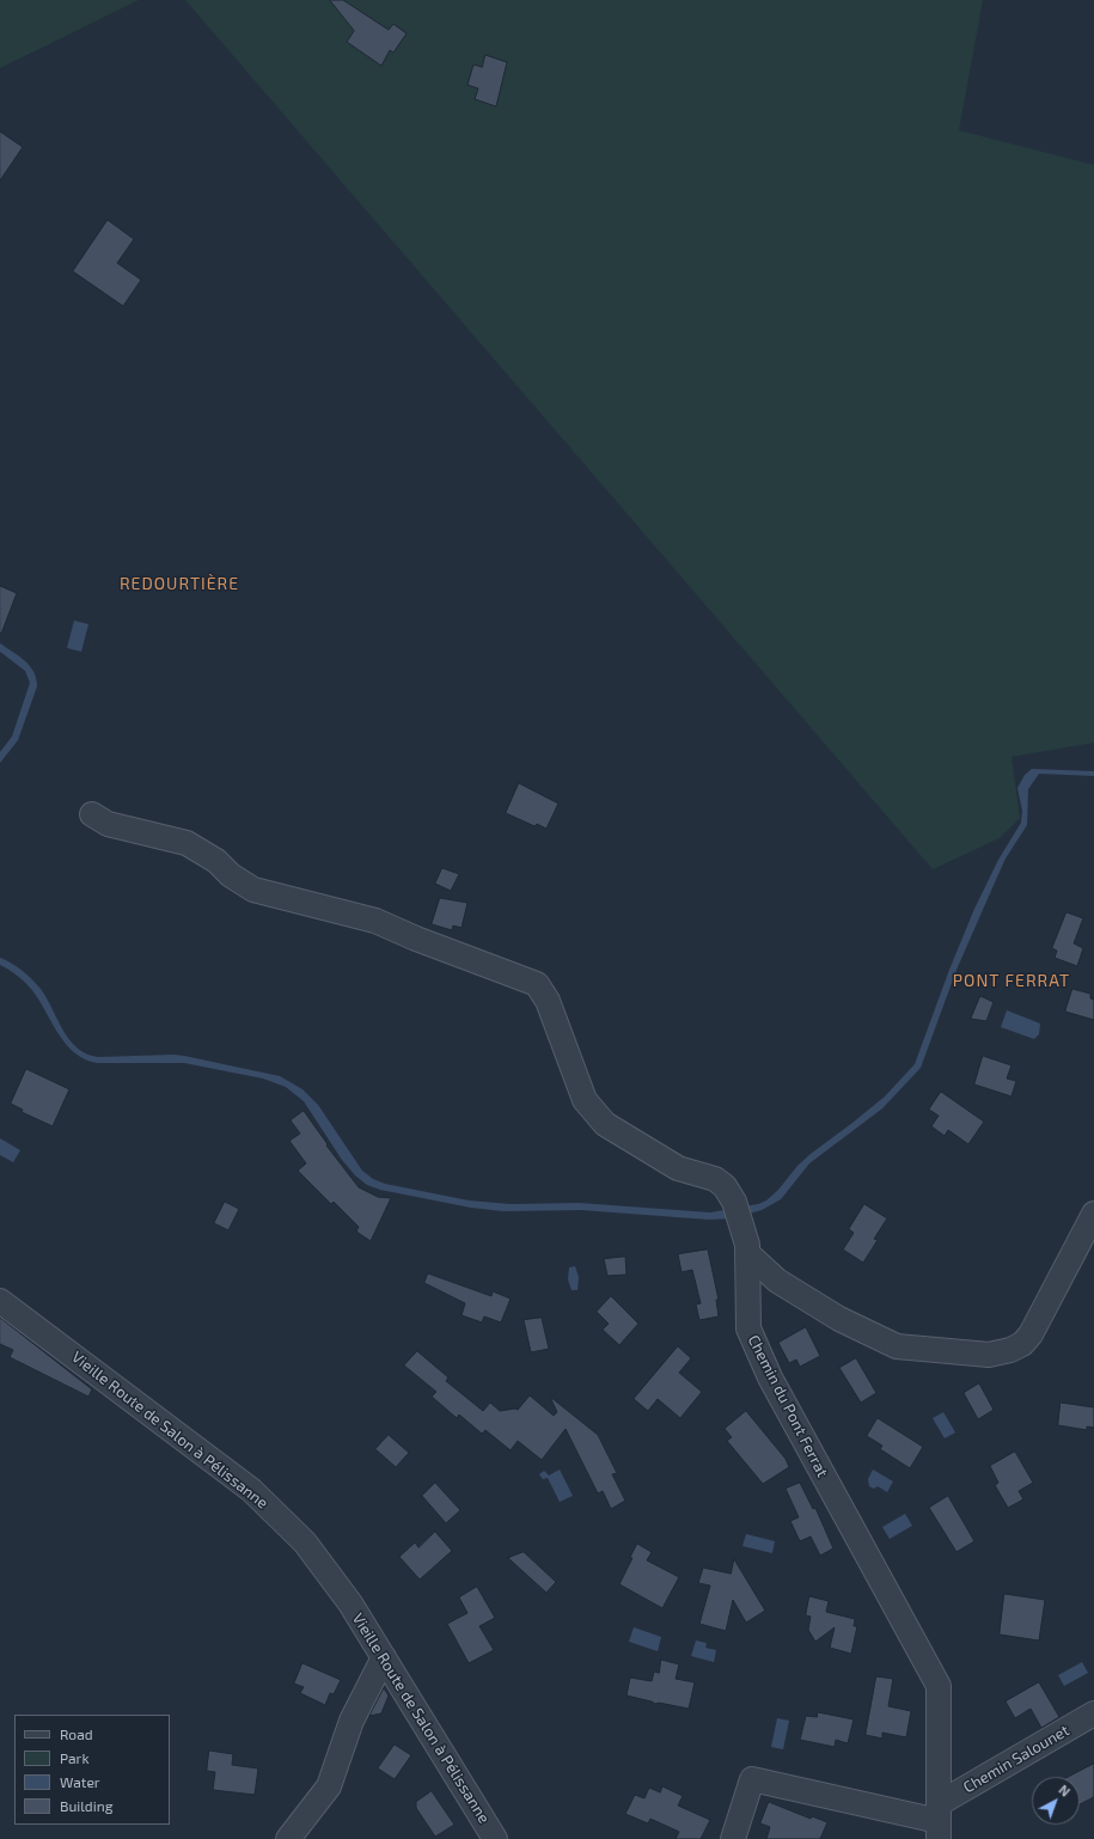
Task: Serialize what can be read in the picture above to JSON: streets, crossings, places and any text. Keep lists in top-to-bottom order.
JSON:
{
  "streets": {
    "street": ["Chemin du Pont Ferrat", "Vieille Route de Salon à Pélissanne", "Chemin Salounet"]
  },
  "crossings": [
    ["Chemin du Pont Ferrat", "Chemin Salounet"]
  ],
  "districts": ["REDOURTIÈRE", "PONT FERRAT"],
  "legend": [
    "Road",
    "Park",
    "Water",
    "Building"
  ],
  "north": "top right"
}
